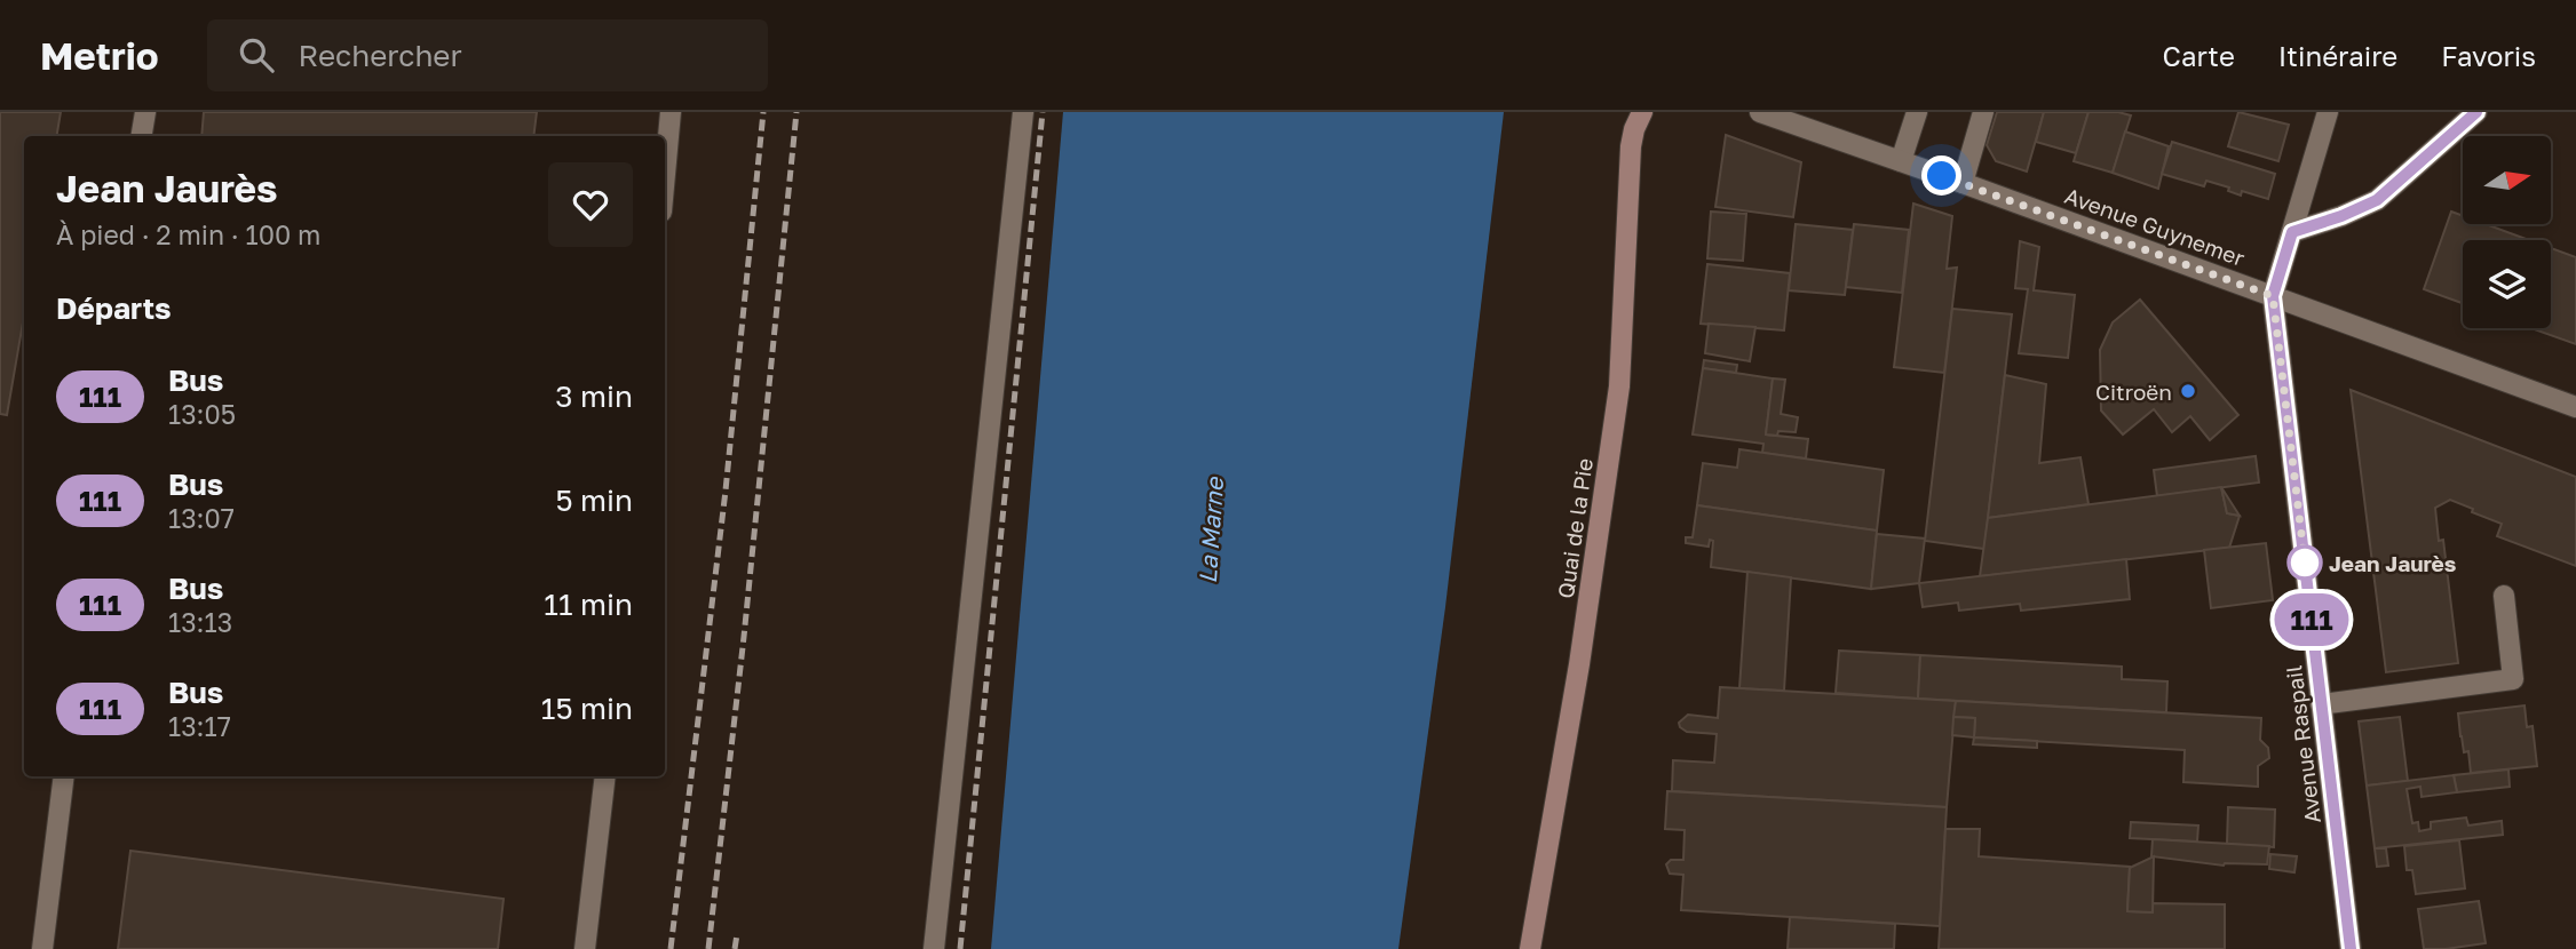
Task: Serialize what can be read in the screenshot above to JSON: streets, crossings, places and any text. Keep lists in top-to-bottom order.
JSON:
{
  "streets": {
    "street": ["Avenue Guynemer", "Quai de la Pie", "Avenue Raspail"]
  },
  "crossings": [
    ["Avenue Guynemer", "Avenue Raspail"]
  ],
  "water": ["La Marne"],
  "places": ["Citroën", "Jean Jaurès"],
  "lines": ["bus line 111"],
  "north": "right",
  "page": {
    "header": "Metrio",
    "search": "Rechercher",
    "nav": ["Carte", "Itinéraire", "Favoris"],
    "on_map": "111",
    "heading": [
      ["Jean Jaurès", "À pied · 2 min · 100 m"],
      "Départs"
    ],
    "list": [
      {
        "mark": "111",
        "name": "Bus",
        "note": "13:05",
        "value": "3 min"
      },
      {
        "mark": "111",
        "name": "Bus",
        "note": "13:07",
        "value": "5 min"
      },
      {
        "mark": "111",
        "name": "Bus",
        "note": "13:13",
        "value": "11 min"
      },
      {
        "mark": "111",
        "name": "Bus",
        "note": "13:17",
        "value": "15 min"
      }
    ]
  }
}
